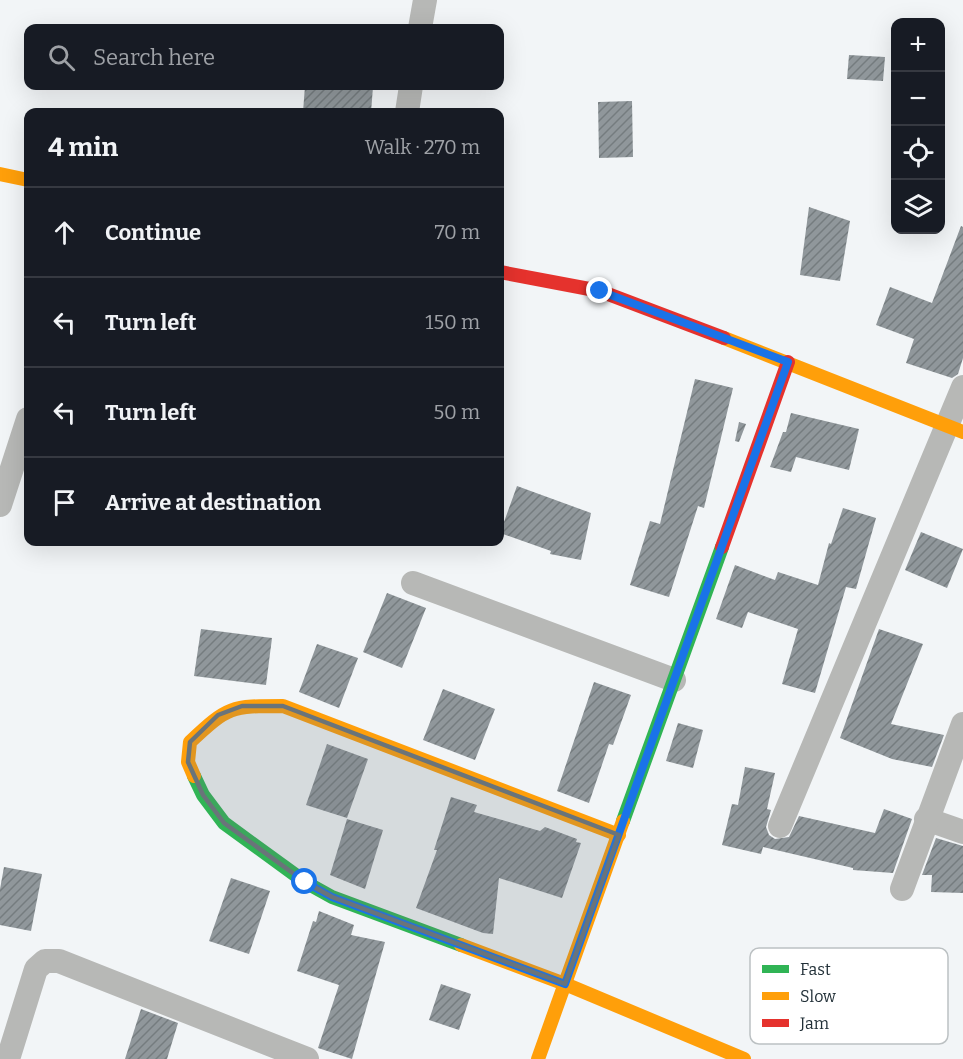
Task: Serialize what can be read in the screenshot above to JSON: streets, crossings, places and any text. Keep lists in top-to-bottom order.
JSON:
{
  "legend": ["Fast", "Slow", "Jam"],
  "page": {
    "map_buttons": ["+", "−"],
    "search": "Search here",
    "heading": ["4 min", "Walk · 270 m"],
    "list": [
      ["Continue", "70 m"],
      ["Turn left", "150 m"],
      ["Turn left", "50 m"],
      "Arrive at destination"
    ]
  }
}
